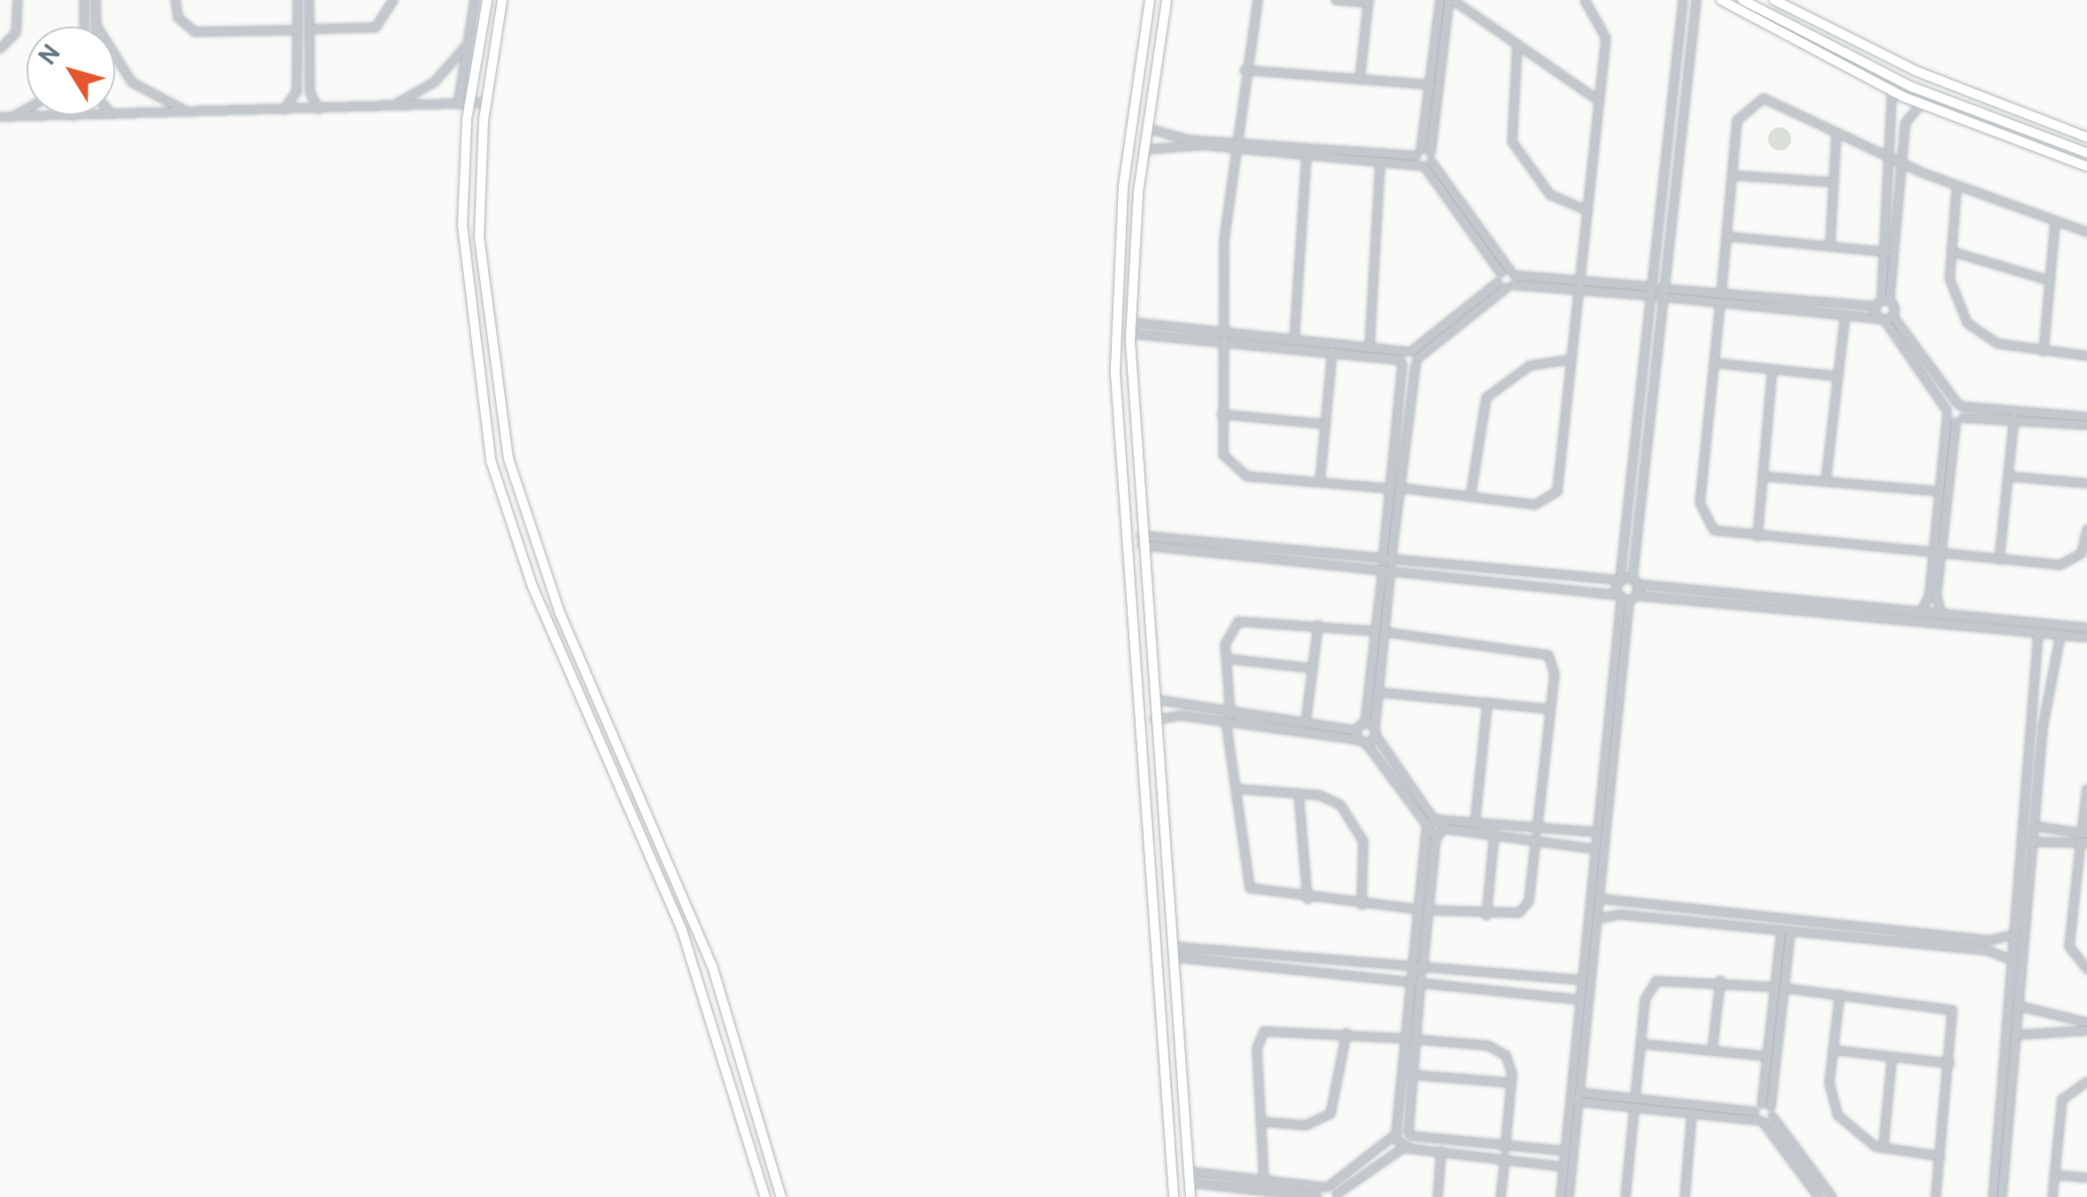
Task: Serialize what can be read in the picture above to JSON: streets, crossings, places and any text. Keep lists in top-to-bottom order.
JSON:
{
  "north": "top left"
}
